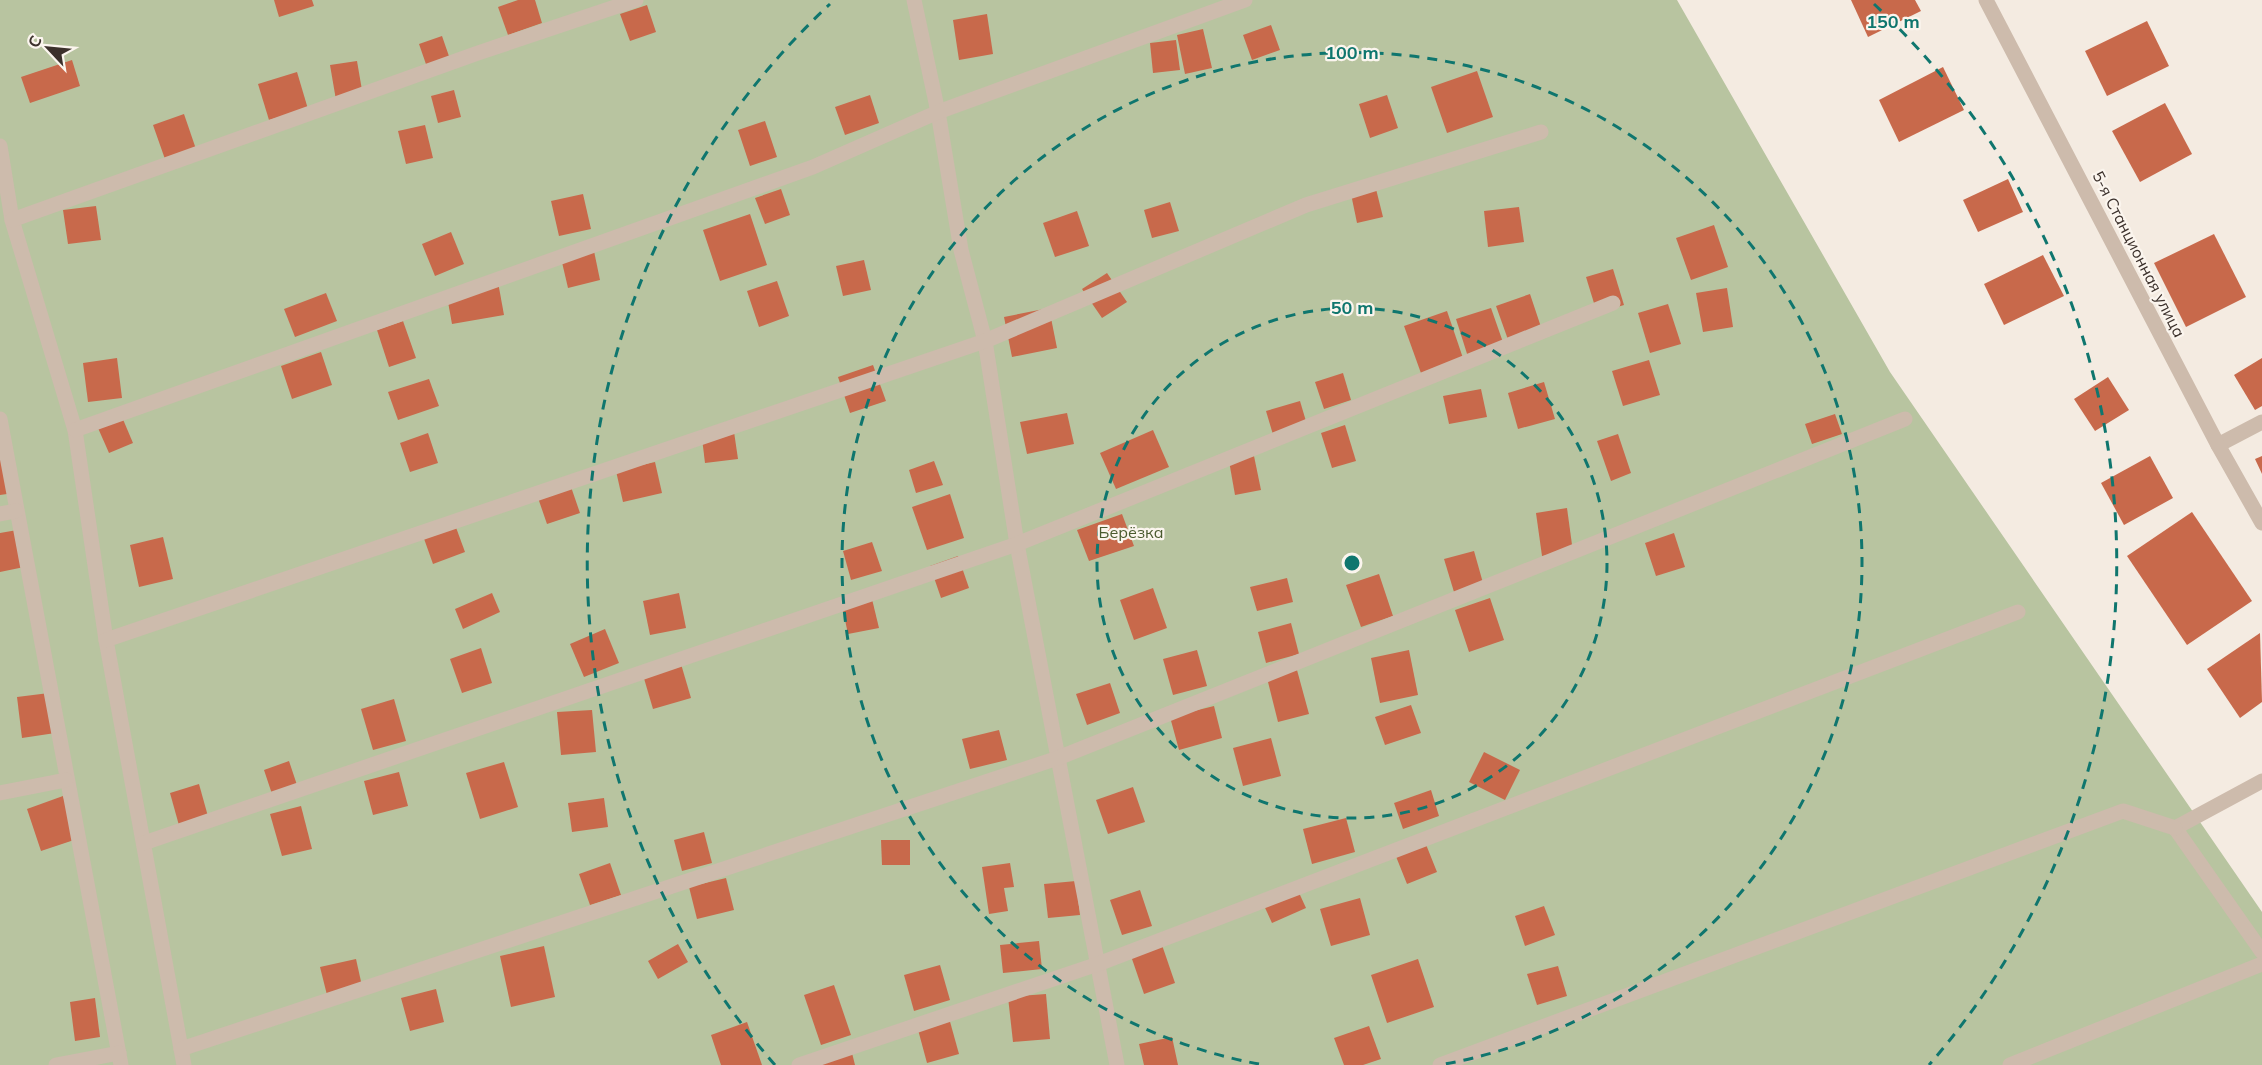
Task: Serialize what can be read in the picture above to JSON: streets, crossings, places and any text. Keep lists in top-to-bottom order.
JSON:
{
  "streets": {
    "street": ["5-я Станционная улица"]
  },
  "parks": ["Берёзка"],
  "north": "top left",
  "rings": ["150 m", "100 m", "50 m"]
}
